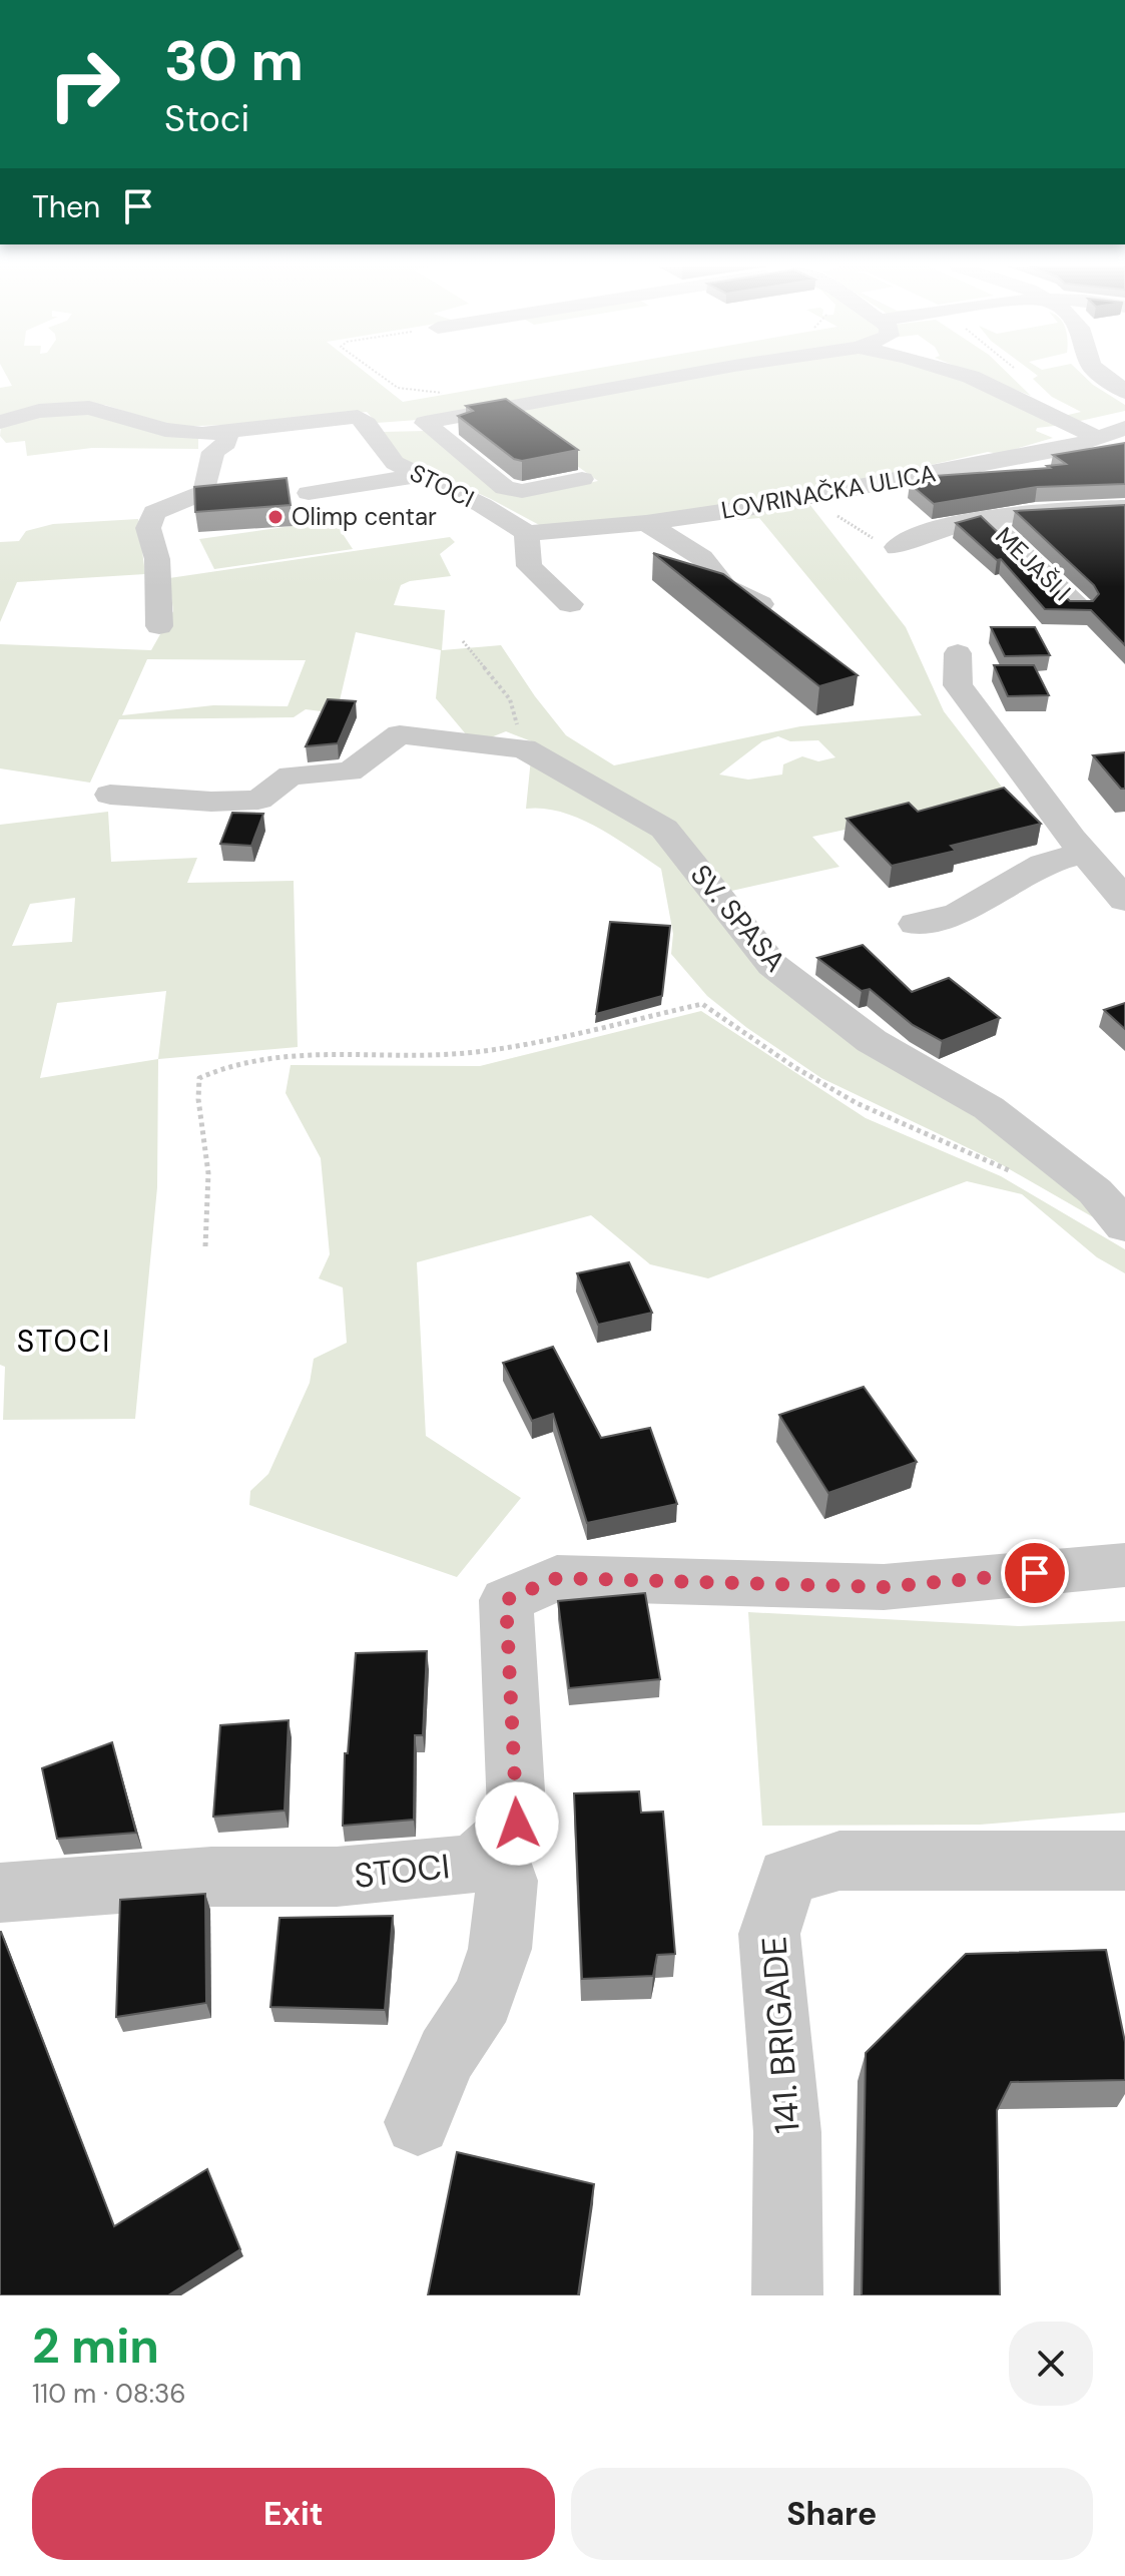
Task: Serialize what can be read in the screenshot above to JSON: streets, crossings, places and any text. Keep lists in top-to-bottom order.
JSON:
{
  "streets": {
    "street": [
      "STOCI",
      "LOVRINAČKA ULICA",
      "MEJAŠI I",
      "SV. SPASA",
      "141. BRIGADE"
    ]
  },
  "crossings": [
    ["STOCI", "LOVRINAČKA ULICA"]
  ],
  "districts": ["STOCI"],
  "places": ["Olimp centar"],
  "page": {
    "turn": ["30 m", "Stoci"],
    "then": "Then",
    "heading": ["2 min", "110 m · 08:36"],
    "buttons": ["Exit", "Share"]
  }
}
